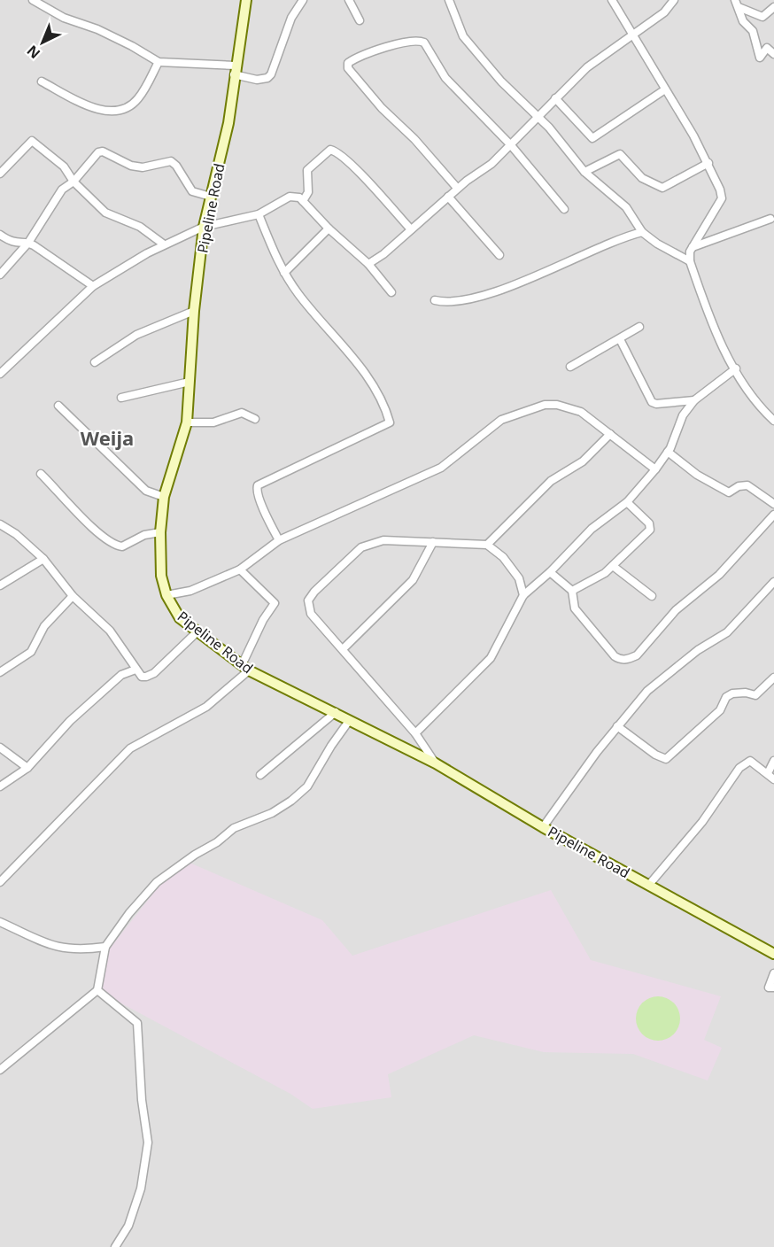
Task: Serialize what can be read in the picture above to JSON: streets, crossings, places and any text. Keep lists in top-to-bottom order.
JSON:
{
  "streets": {
    "street": ["Pipeline Road"]
  },
  "districts": ["Weija"],
  "north": "bottom left"
}
